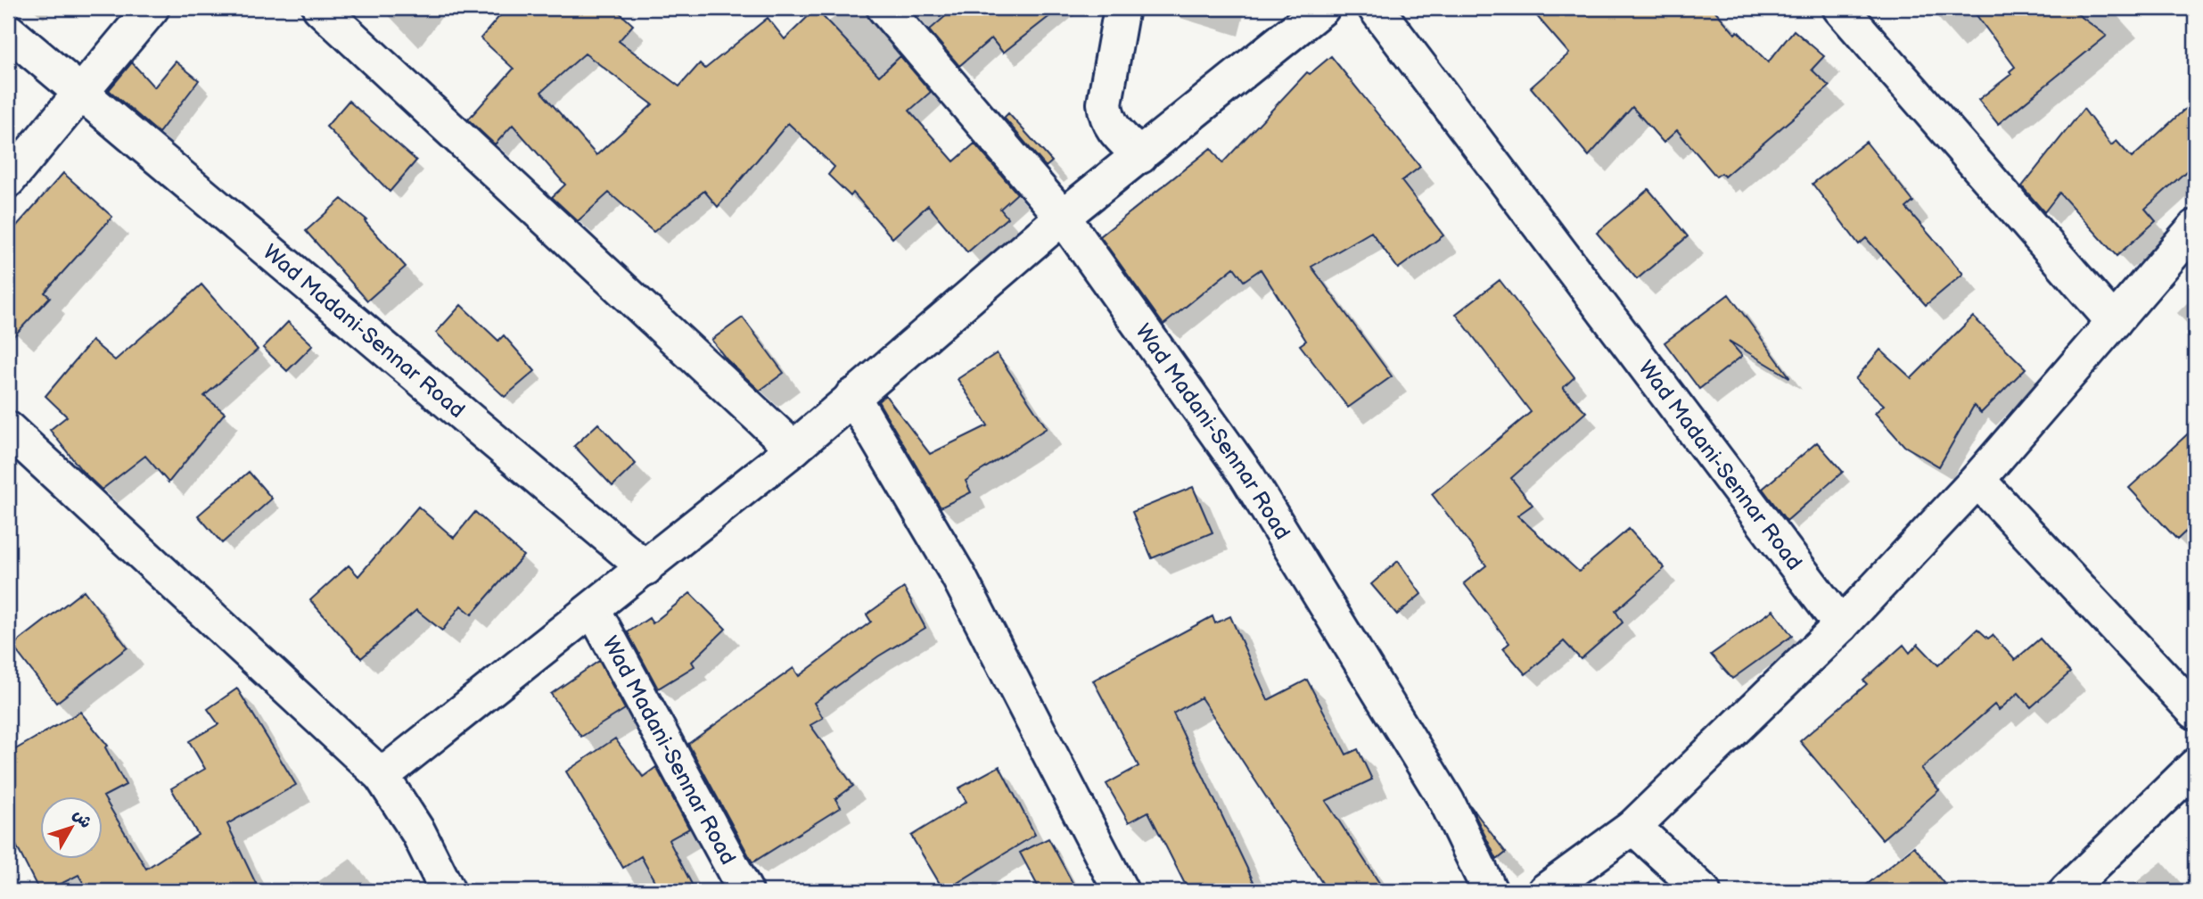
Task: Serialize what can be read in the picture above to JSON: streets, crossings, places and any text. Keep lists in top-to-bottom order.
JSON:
{
  "streets": {
    "street": ["Wad Madani-Sennar Road"]
  },
  "north": "top right"
}
